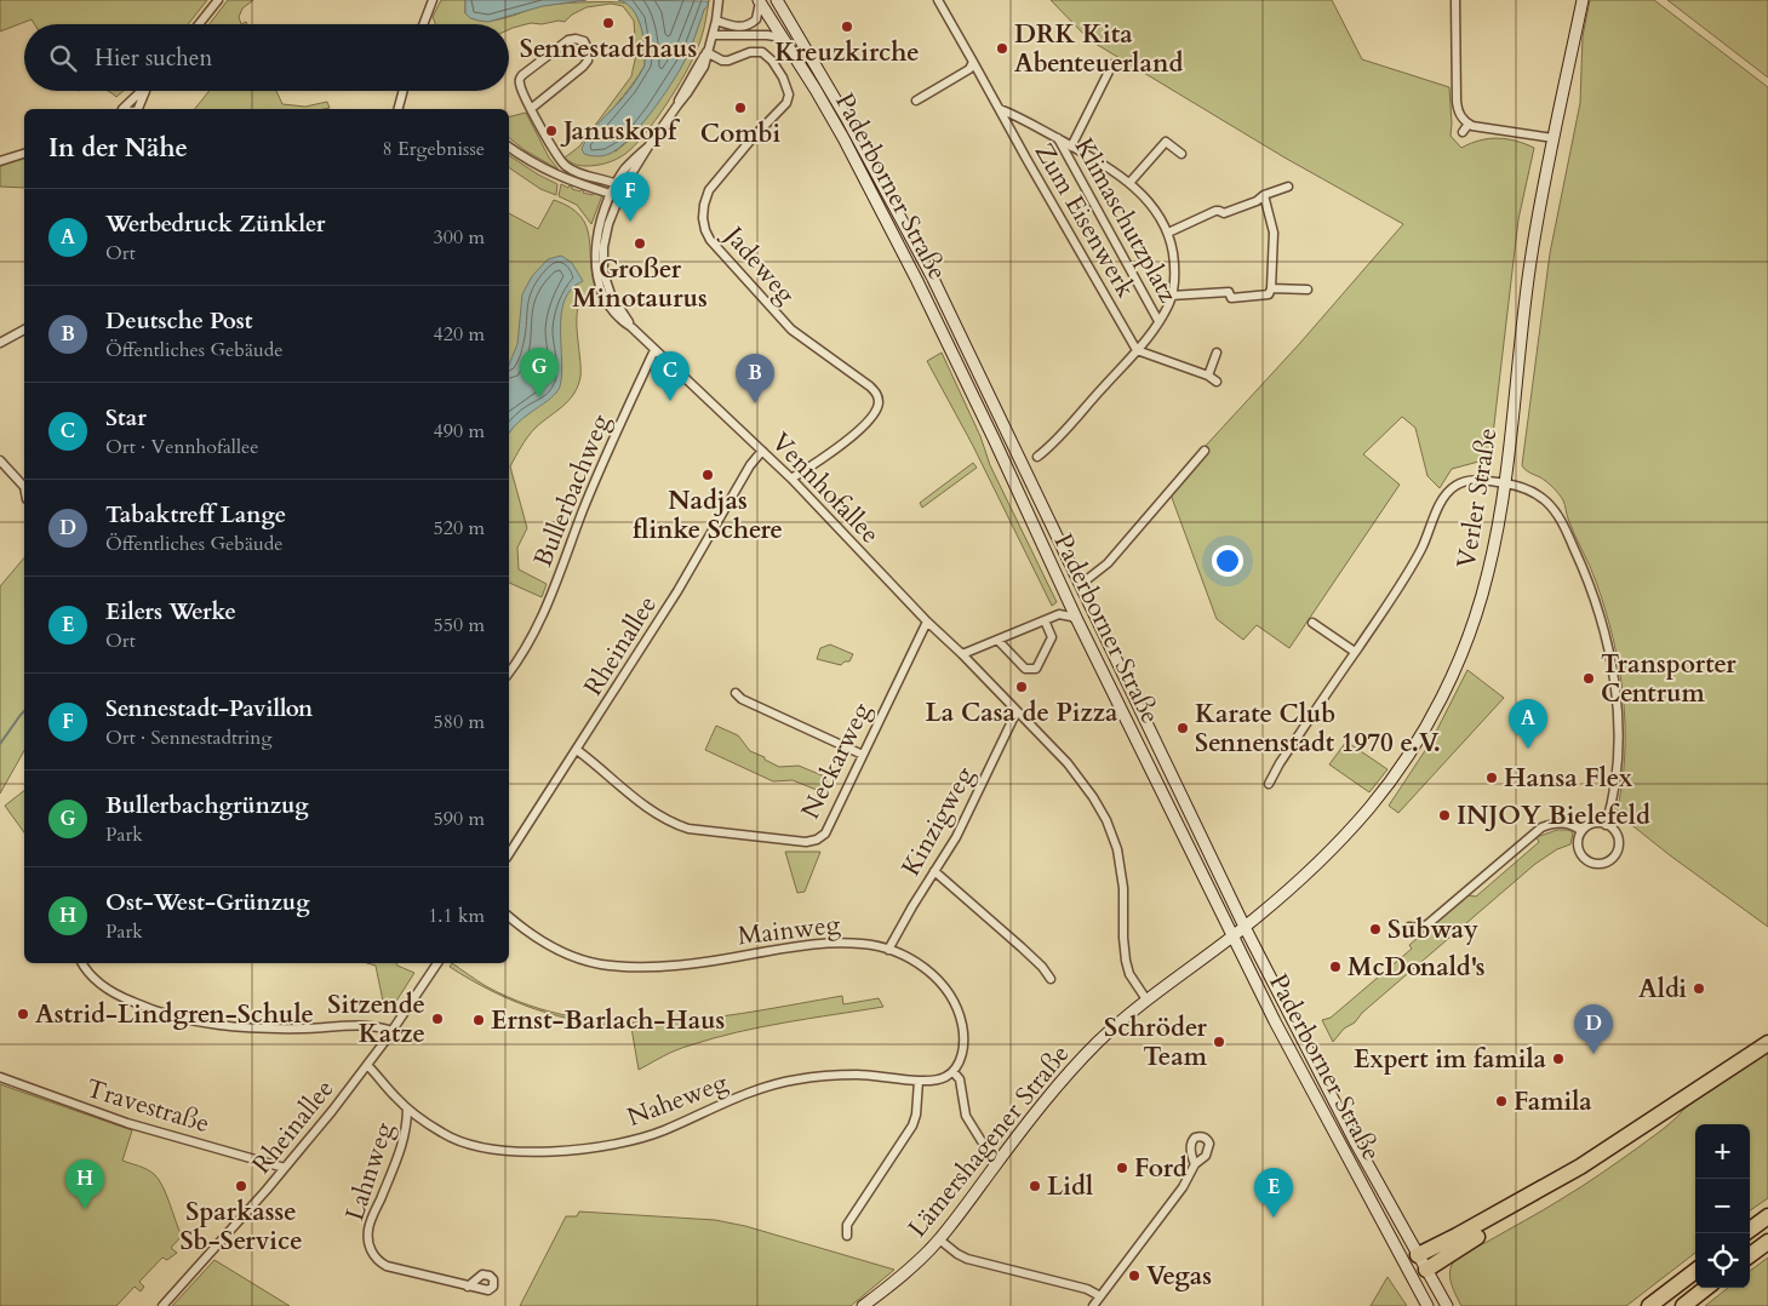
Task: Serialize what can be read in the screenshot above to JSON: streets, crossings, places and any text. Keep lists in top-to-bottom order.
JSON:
{
  "streets": {
    "main road": ["Paderborner Straße", "Verler Straße", "Lämershagener Straße"],
    "street": [
      "Zum Eisenwerk",
      "Klimaschutzplatz",
      "Jadeweg",
      "Vennhofallee",
      "Bullerbachweg",
      "Rheinallee",
      "Neckarweg",
      "Kinzigweg",
      "Mainweg",
      "Naheweg",
      "Travestraße",
      "Lahnweg"
    ]
  },
  "crossings": [
    ["Paderborner Straße", "Verler Straße"],
    ["Paderborner Straße", "Lämershagener Straße"],
    ["Jadeweg", "Vennhofallee"],
    ["Vennhofallee", "Bullerbachweg"],
    ["Vennhofallee", "Rheinallee"],
    ["Vennhofallee", "Neckarweg"],
    ["Vennhofallee", "Kinzigweg"],
    ["Vennhofallee", "Lämershagener Straße"],
    ["Verler Straße", "Lämershagener Straße"],
    ["Rheinallee", "Neckarweg"],
    ["Rheinallee", "Naheweg"],
    ["Rheinallee", "Travestraße"],
    ["Kinzigweg", "Mainweg"],
    ["Mainweg", "Naheweg"],
    ["Naheweg", "Lahnweg"]
  ],
  "places": [
    "Sennestadthaus",
    "Kreuzkirche",
    "DRK Kita Abenteuerland",
    "Combi",
    "Januskopf",
    "Großer Minotaurus",
    "Nadjas flinke Schere",
    "Transporter Centrum",
    "La Casa de Pizza",
    "Karate Club Sennenstadt 1970 e.V.",
    "Hansa Flex",
    "INJOY Bielefeld",
    "Subway",
    "McDonald's",
    "Aldi",
    "Astrid-Lindgren-Schule",
    "Sitzende Katze",
    "Ernst-Barlach-Haus",
    "Schröder Team",
    "Expert im famila",
    "Famila",
    "Ford",
    "Sparkasse Sb-Service",
    "Lidl",
    "Vegas"
  ],
  "page": {
    "search": "Hier suchen",
    "heading": ["In der Nähe", "8 Ergebnisse"],
    "pins": [
      "F",
      "G",
      "C",
      "B",
      "A",
      "D",
      "H",
      "E"
    ],
    "list": [
      {
        "mark": "A",
        "name": "Werbedruck Zünkler",
        "note": "Ort",
        "value": "300 m"
      },
      {
        "mark": "B",
        "name": "Deutsche Post",
        "note": "Öffentliches Gebäude",
        "value": "420 m"
      },
      {
        "mark": "C",
        "name": "Star",
        "note": "Ort · Vennhofallee",
        "value": "490 m"
      },
      {
        "mark": "D",
        "name": "Tabaktreff Lange",
        "note": "Öffentliches Gebäude",
        "value": "520 m"
      },
      {
        "mark": "E",
        "name": "Eilers Werke",
        "note": "Ort",
        "value": "550 m"
      },
      {
        "mark": "F",
        "name": "Sennestadt-Pavillon",
        "note": "Ort · Sennestadtring",
        "value": "580 m"
      },
      {
        "mark": "G",
        "name": "Bullerbachgrünzug",
        "note": "Park",
        "value": "590 m"
      },
      {
        "mark": "H",
        "name": "Ost-West-Grünzug",
        "note": "Park",
        "value": "1.1 km"
      }
    ],
    "map_buttons": ["+", "−"]
  }
}
